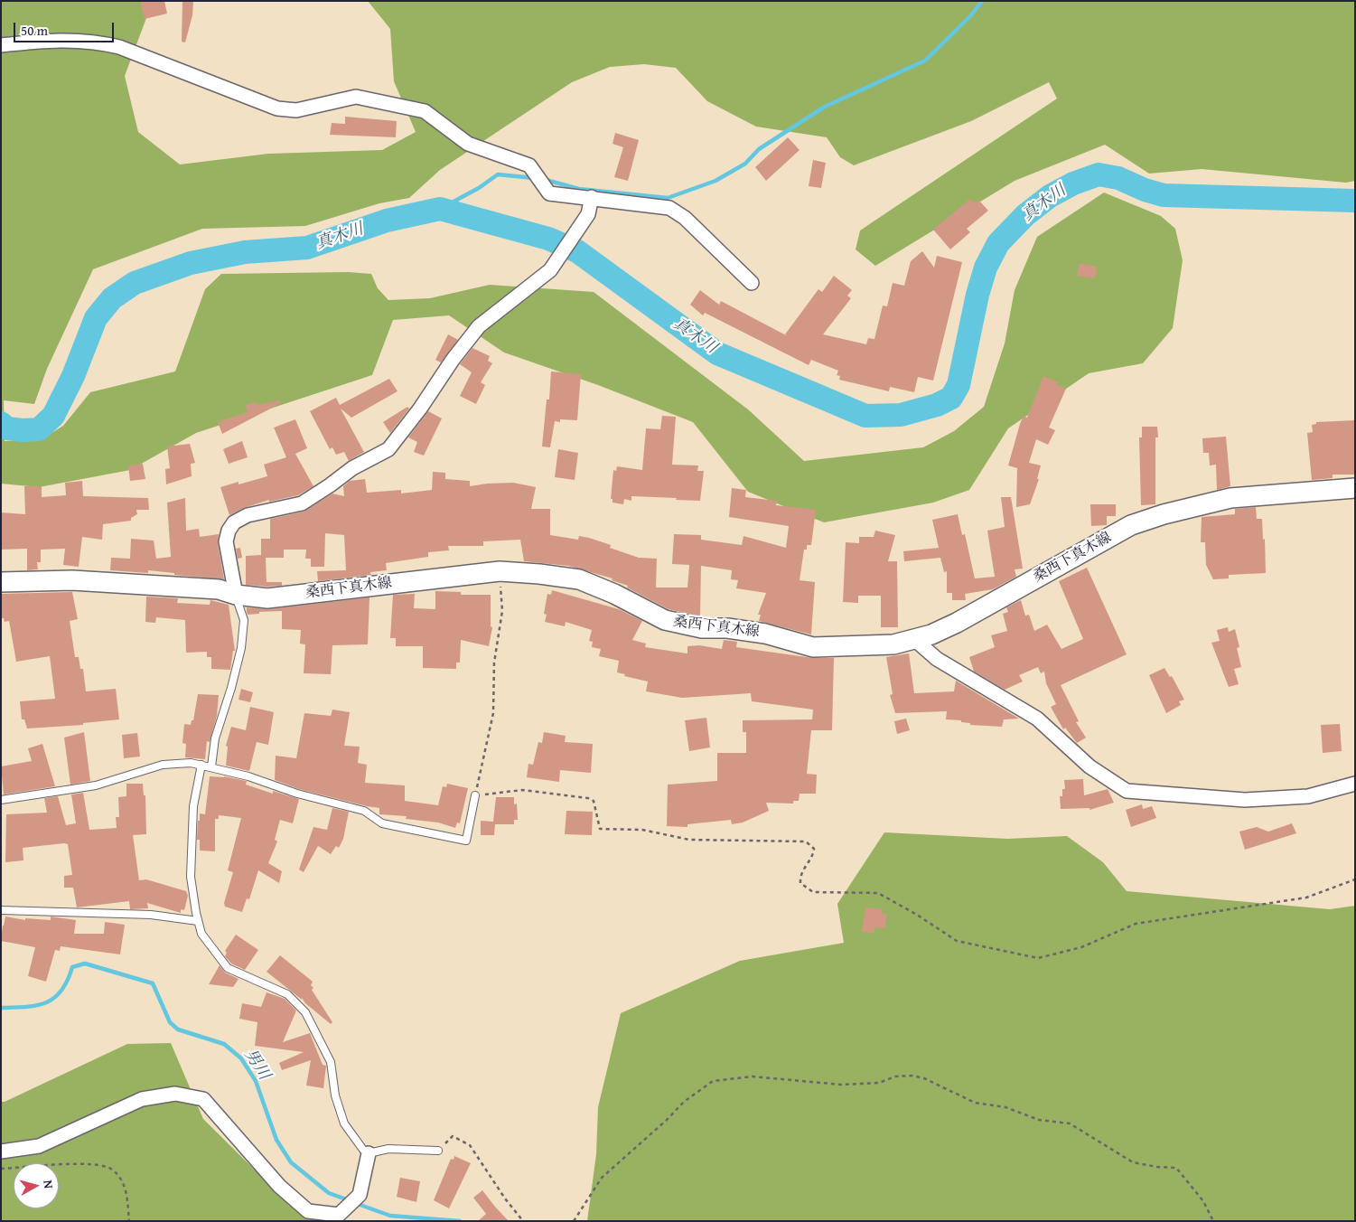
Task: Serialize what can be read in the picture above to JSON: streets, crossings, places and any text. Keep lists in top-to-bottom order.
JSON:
{
  "streets": {
    "main road": ["桑西下真木線"]
  },
  "water": ["真木川", "男川"],
  "scale_bar": "50 m",
  "north": "right"
}
